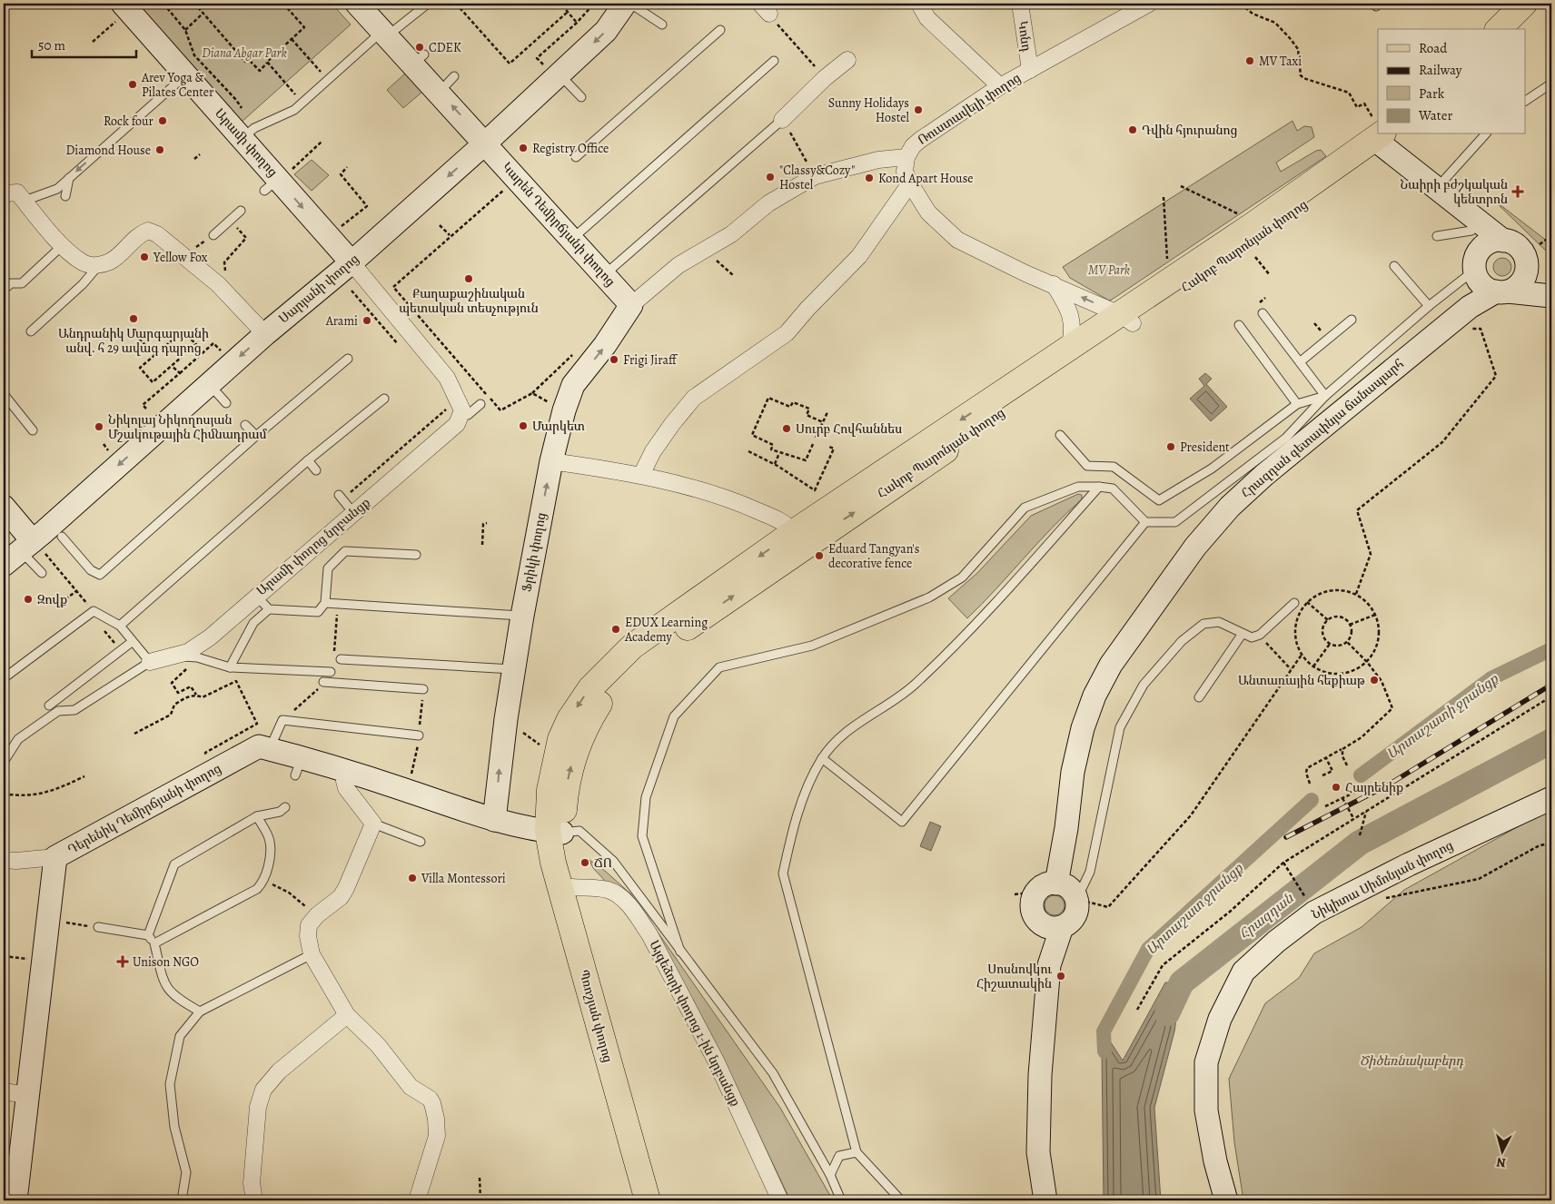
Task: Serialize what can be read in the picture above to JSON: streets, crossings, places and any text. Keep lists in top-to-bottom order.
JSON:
{
  "streets": {
    "main road": ["Հակոբ Պարոնյան փողոց", "Պռոշյան փողոց"],
    "street": [
      "Կոնդ",
      "Ռուստավելի փողոց",
      "Արամի փողոց",
      "Կարեն Դեմիրճյանի փողոց",
      "Սարյանի փողոց",
      "Հրազդան գետափնյա ճանապարհ",
      "Արամի փողոց նրբանցք",
      "Ֆրիկի փողոց",
      "Դերենիկ Դեմիրճյանի փողոց",
      "Նիկիտա Սիմոնյան փողոց",
      "Այգեձորի փողոց 1-ին նրբանցք"
    ]
  },
  "crossings": [
    ["Կոնդ", "Ռուստավելի փողոց"],
    ["Ռուստավելի փողոց", "Կարեն Դեմիրճյանի փողոց"],
    ["Ռուստավելի փողոց", "Ֆրիկի փողոց"],
    ["Արամի փողոց", "Սարյանի փողոց"],
    ["Կարեն Դեմիրճյանի փողոց", "Սարյանի փողոց"],
    ["Կարեն Դեմիրճյանի փողոց", "Ֆրիկի փողոց"],
    ["Հակոբ Պարոնյան փողոց", "Դերենիկ Դեմիրճյանի փողոց"],
    ["Հակոբ Պարոնյան փողոց", "Պռոշյան փողոց"],
    ["Ֆրիկի փողոց", "Դերենիկ Դեմիրճյանի փողոց"],
    ["Դերենիկ Դեմիրճյանի փողոց", "Պռոշյան փողոց"],
    ["Պռոշյան փողոց", "Այգեձորի փողոց 1-ին նրբանցք"]
  ],
  "one_way": ["Կարեն Դեմիրճյանի փողոց", "Սարյանի փողոց", "Ֆրիկի փողոց"],
  "water": ["Արտաշատի ջրանցք", "Արտաշատ ջրանցք", "Հրազդան"],
  "parks": ["Diana Abgar Park", "MV Park", "Ծիծեռնակաբերդ"],
  "places": {
    "other": [
      "CDEK",
      "MV Taxi",
      "Arev Yoga & Pilates Center",
      "Sunny Holidays Hostel",
      "Rock four",
      "Դվին հյուրանոց",
      "Registry Office",
      "Diamond House",
      "\"Classy&Cozy\" Hostel",
      "Kond Apart House",
      "Yellow Fox",
      "Քաղաքաշինական պետական տեսչություն",
      "Անդրանիկ Մարգարյանի անվ. հ 29 ավագ դպրոց",
      "Arami",
      "Frigi Jiraff",
      "Մարկետ",
      "Նիկոլայ Նիկողոսյան Մշակութային Հիմնադրամ",
      "Սուրբ Հովհաննես",
      "President",
      "Eduard Tangyan's decorative fence",
      "Զովք",
      "EDUX Learning Academy",
      "Անտառային հեքիաթ",
      "Հայրենիք",
      "ՃՈ",
      "Villa Montessori",
      "Սոսնովկու Հիշատակին"
    ],
    "health": ["Նաիրի բժշկական կենտրոն", "Unison NGO"]
  },
  "legend": [
    "Road",
    "Railway",
    "Park",
    "Water"
  ],
  "scale_bar": "50 m",
  "north": "bottom"
}
